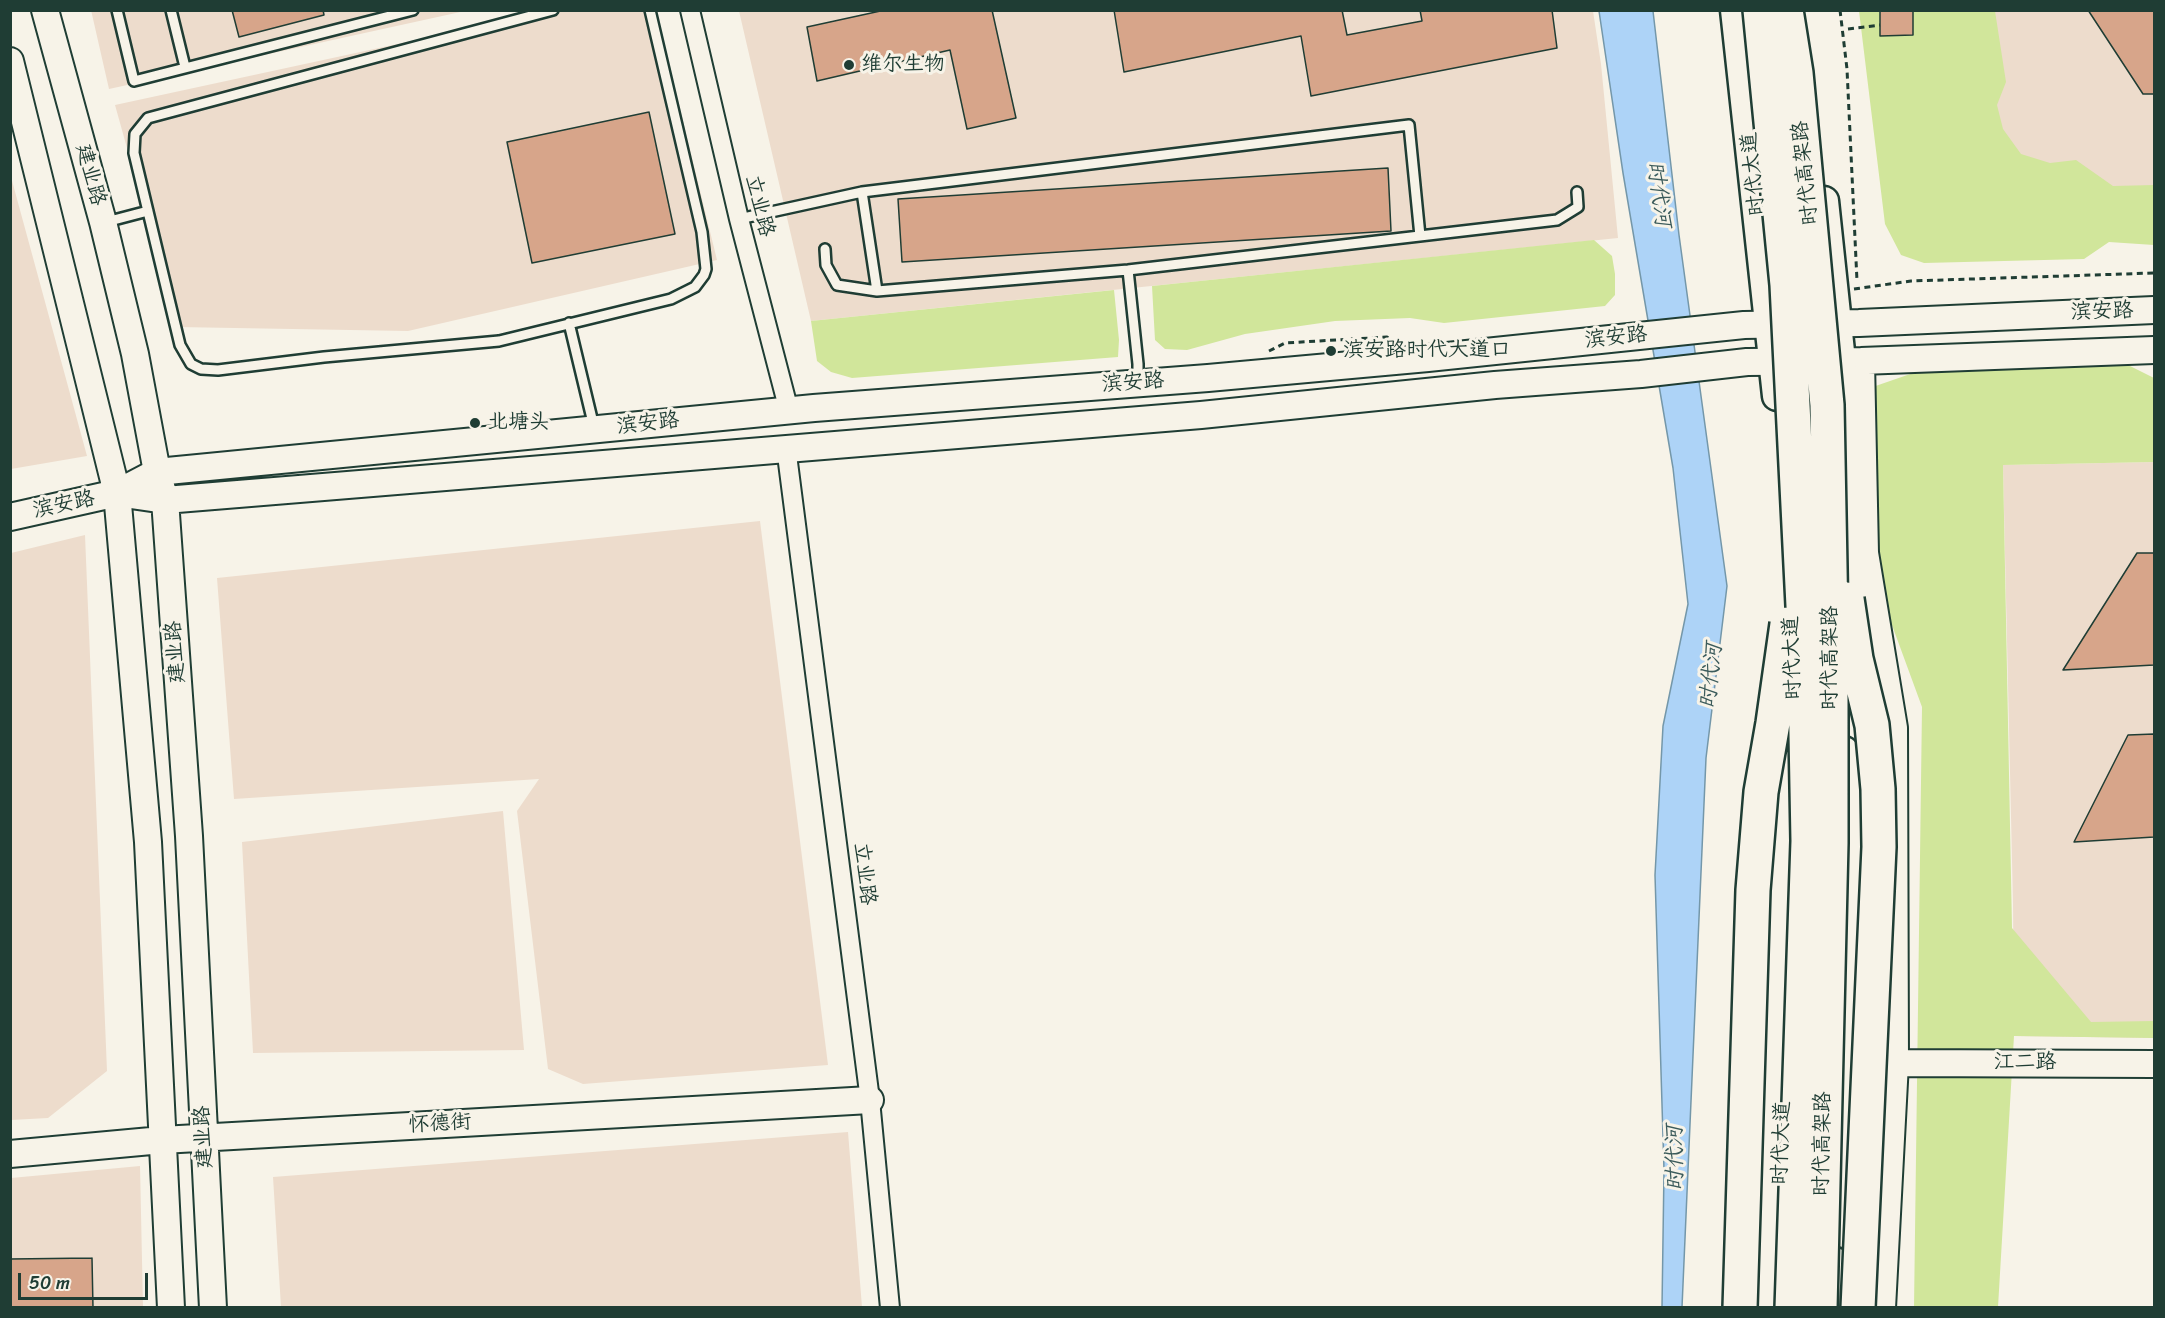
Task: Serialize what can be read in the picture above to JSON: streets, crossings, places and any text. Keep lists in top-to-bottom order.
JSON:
{
  "streets": {
    "highway": ["时代高架路"],
    "main road": [
      "时代大道",
      "建业路",
      "滨安路",
      "江二路",
      "怀德街"
    ],
    "street": ["立业路"]
  },
  "crossings": [
    ["时代大道", "滨安路"],
    ["建业路", "滨安路"],
    ["建业路", "怀德街"],
    ["立业路", "滨安路"],
    ["立业路", "怀德街"]
  ],
  "water": ["时代河"],
  "places": ["维尔生物", "滨安路时代大道口", "北塘头"],
  "scale_bar": "50 m"
}
